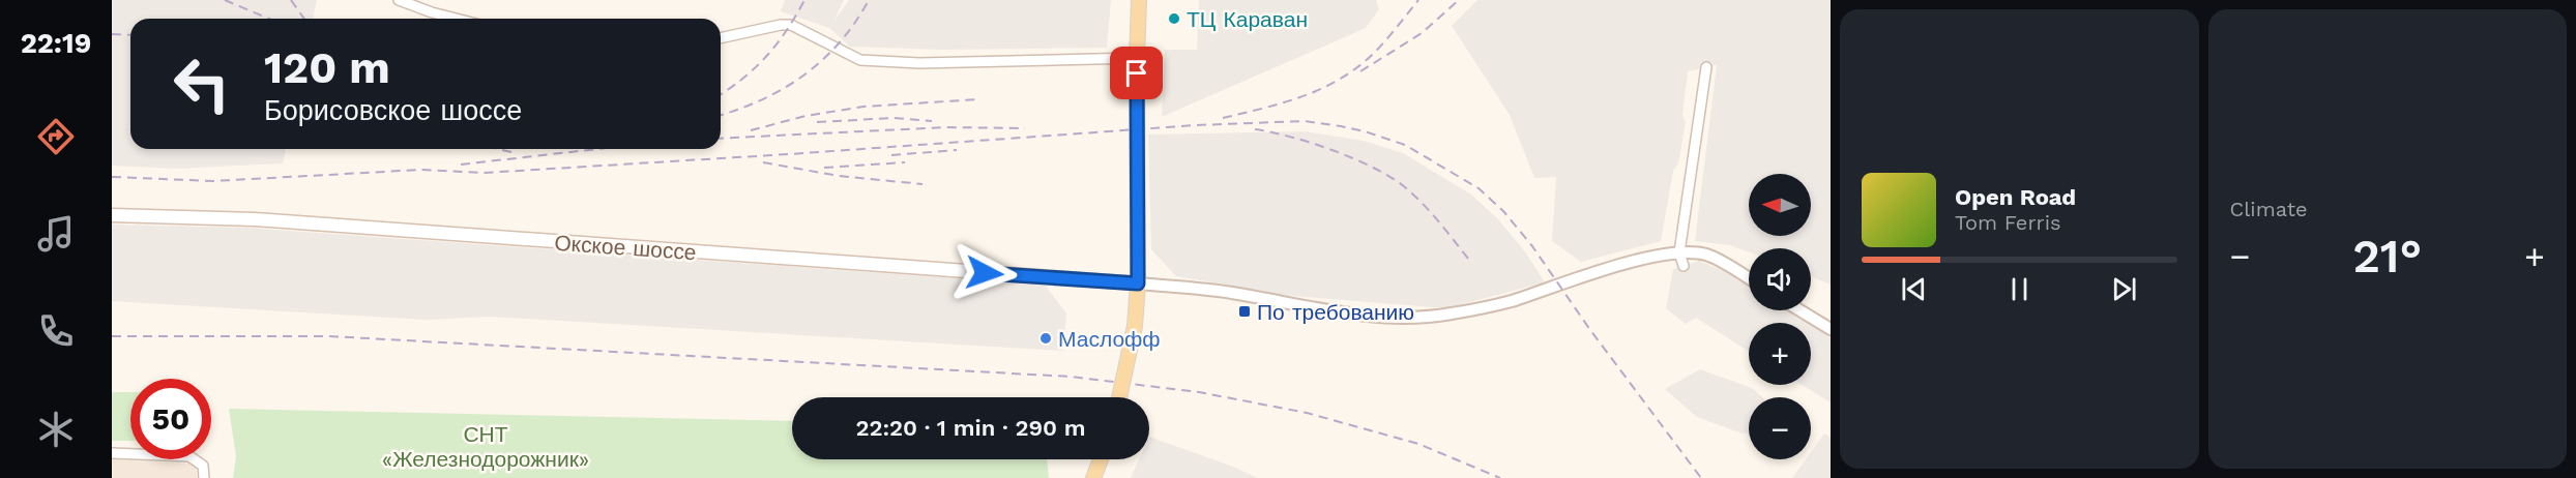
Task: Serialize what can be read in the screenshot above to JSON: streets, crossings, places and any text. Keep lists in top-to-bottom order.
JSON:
{
  "streets": {
    "main road": ["Окское шоссе"]
  },
  "parks": ["СНТ «Железнодорожник»"],
  "places": {
    "other": ["ТЦ Караван", "Маслофф"],
    "transit": ["По требованию"]
  },
  "north": "left",
  "page": {
    "tabs": "22:19",
    "tile": "Climate",
    "turn": ["120 m", "Борисовское шоссе"],
    "song": ["Open Road", "Tom Ferris"],
    "map_buttons": ["+", "−"],
    "heat": ["−", "21°", "+"],
    "limit": "50",
    "trip": "22:20 · 1 min · 290 m"
  }
}
